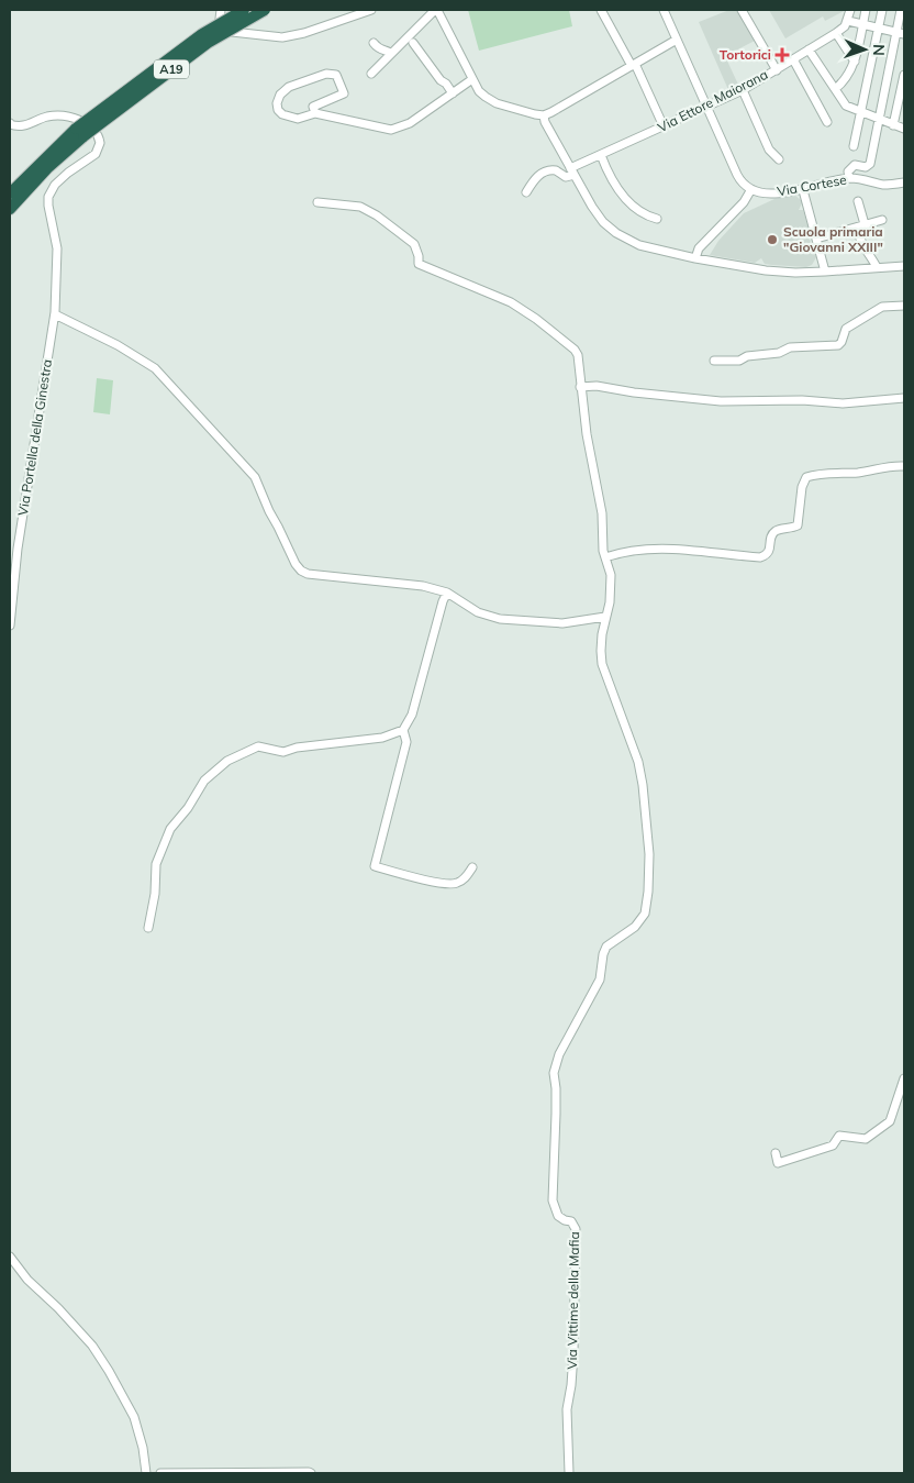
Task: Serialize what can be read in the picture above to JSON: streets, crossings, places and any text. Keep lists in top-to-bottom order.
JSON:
{
  "streets": {
    "highway": ["A19"],
    "street": [
      "Via Ettore Maiorana",
      "Via Cortese",
      "Via Portella della Ginestra",
      "Via Vittime della Mafia"
    ]
  },
  "places": {
    "health": ["Tortorici"],
    "other": ["Scuola primaria \"Giovanni XXIII\""]
  },
  "north": "right"
}
